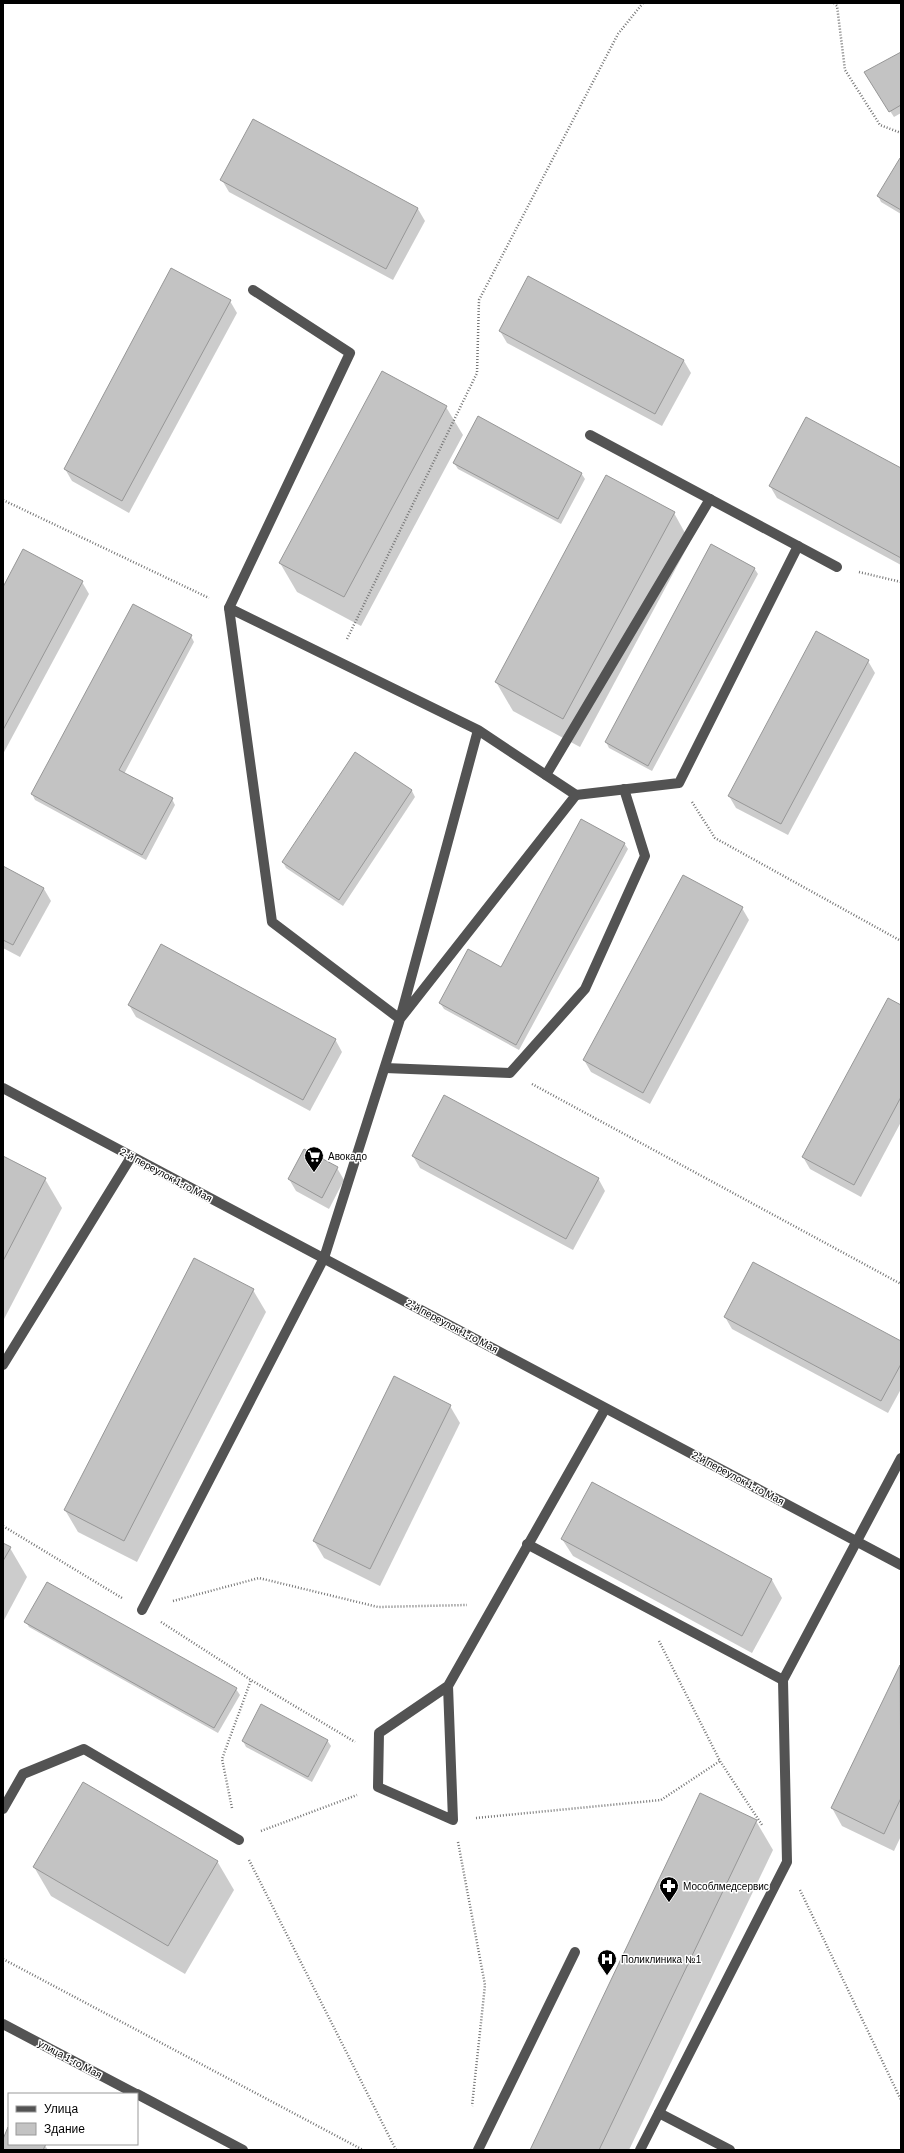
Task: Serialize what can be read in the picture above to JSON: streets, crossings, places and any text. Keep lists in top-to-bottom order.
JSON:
{
  "streets": {
    "street": ["2-й переулок 1-го Мая", "улица 1-го Мая"]
  },
  "places": {
    "supermarket": ["Авокадо"],
    "pharmacy": ["Мособлмедсервис"],
    "hospital": ["Поликлиника №1"]
  },
  "legend": ["Улица", "Здание"]
}
